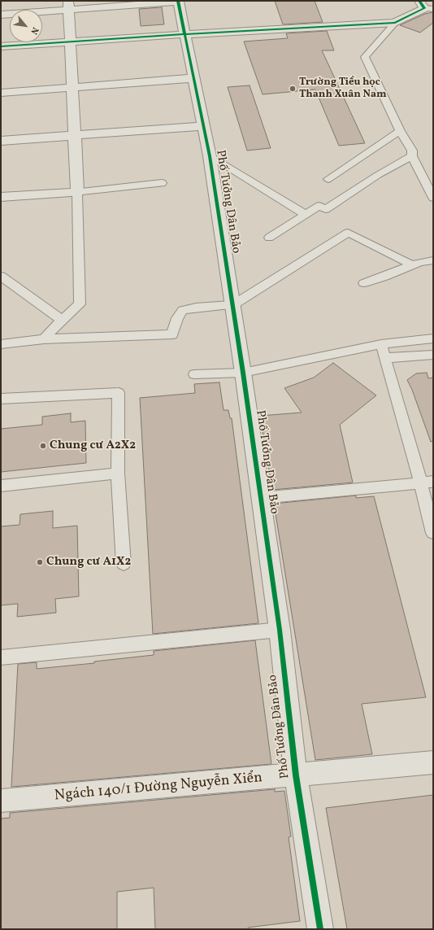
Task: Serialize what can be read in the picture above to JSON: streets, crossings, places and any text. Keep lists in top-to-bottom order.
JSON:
{
  "streets": {
    "street": ["Phố Tưởng Dân Bảo", "Ngách 140/1 Đường Nguyễn Xiển"]
  },
  "crossings": [
    ["Phố Tưởng Dân Bảo", "Ngách 140/1 Đường Nguyễn Xiển"]
  ],
  "places": ["Trường Tiểu học Thanh Xuân Nam", "Chung cư A2X2", "Chung cư A1X2"],
  "north": "bottom right"
}
